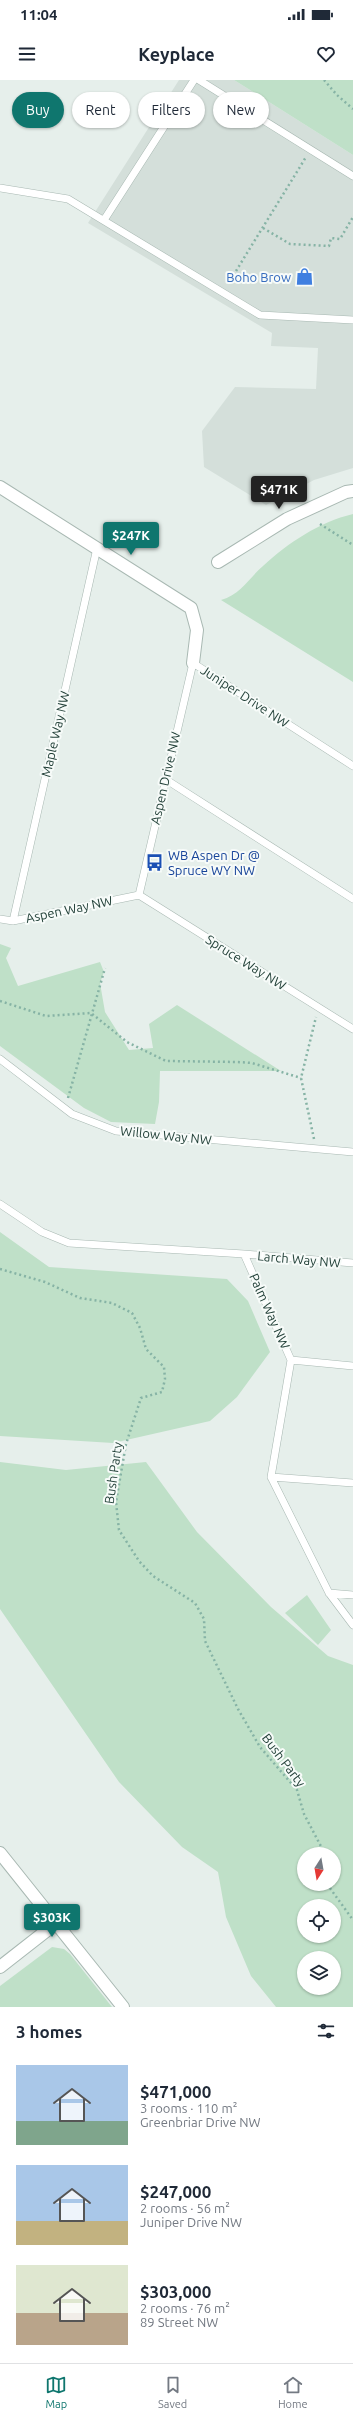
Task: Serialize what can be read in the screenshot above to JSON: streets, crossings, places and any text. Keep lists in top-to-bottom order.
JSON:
{
  "streets": {
    "street": ["Juniper Drive NW"],
    "lane": [
      "Maple Way NW",
      "Aspen Drive NW",
      "Aspen Way NW",
      "Spruce Way NW",
      "Willow Way NW",
      "Larch Way NW",
      "Palm Way NW"
    ],
    "path": ["Bush Party"]
  },
  "crossings": [
    ["Juniper Drive NW", "Maple Way NW"],
    ["Juniper Drive NW", "Aspen Drive NW"],
    ["Maple Way NW", "Aspen Way NW"],
    ["Aspen Drive NW", "Aspen Way NW"],
    ["Aspen Drive NW", "Spruce Way NW"],
    ["Aspen Way NW", "Spruce Way NW"],
    ["Larch Way NW", "Palm Way NW"]
  ],
  "places": {
    "shop": ["Boho Brow"],
    "bus stop": ["WB Aspen Dr @ Spruce WY NW"]
  },
  "north": "bottom",
  "page": {
    "status": "11:04",
    "header": "Keyplace",
    "chip": [
      "Buy",
      "Rent",
      "Filters",
      "New"
    ],
    "price": ["$471K", "$247K", "$303K"],
    "heading": "3 homes",
    "list": [
      {
        "name": "$471,000",
        "note": "3 rooms · 110 m² · Greenbriar Drive NW"
      },
      {
        "name": "$247,000",
        "note": "2 rooms · 56 m² · Juniper Drive NW"
      },
      {
        "name": "$303,000",
        "note": "2 rooms · 76 m² · 89 Street NW"
      }
    ],
    "tabs": ["Map", "Saved", "Home"]
  }
}
